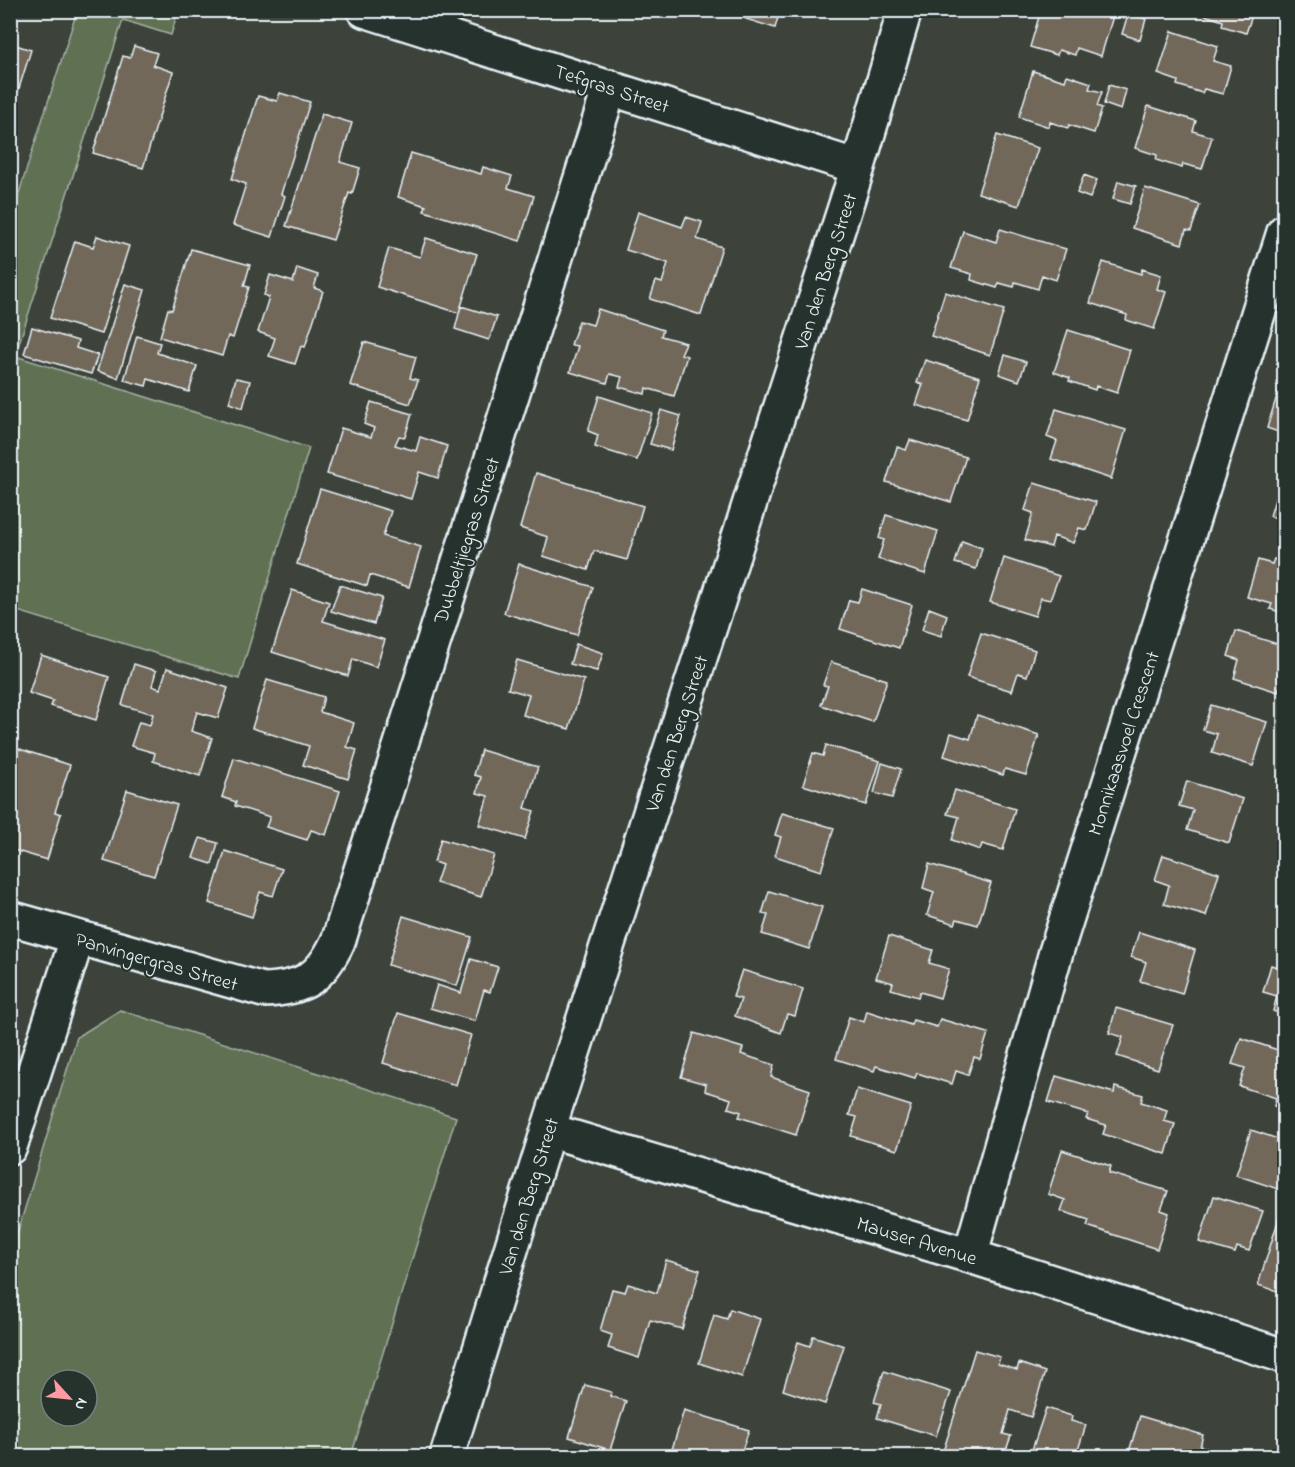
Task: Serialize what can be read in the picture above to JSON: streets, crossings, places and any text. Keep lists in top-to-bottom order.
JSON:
{
  "streets": {
    "street": [
      "Tefgras Street",
      "Van den Berg Street",
      "Dubbeltjiegras Street",
      "Monnikaasvoel Crescent",
      "Panvingergras Street",
      "Mauser Avenue"
    ]
  },
  "crossings": [
    ["Tefgras Street", "Van den Berg Street"],
    ["Tefgras Street", "Dubbeltjiegras Street"],
    ["Van den Berg Street", "Mauser Avenue"],
    ["Dubbeltjiegras Street", "Panvingergras Street"],
    ["Monnikaasvoel Crescent", "Mauser Avenue"]
  ],
  "north": "bottom right"
}
